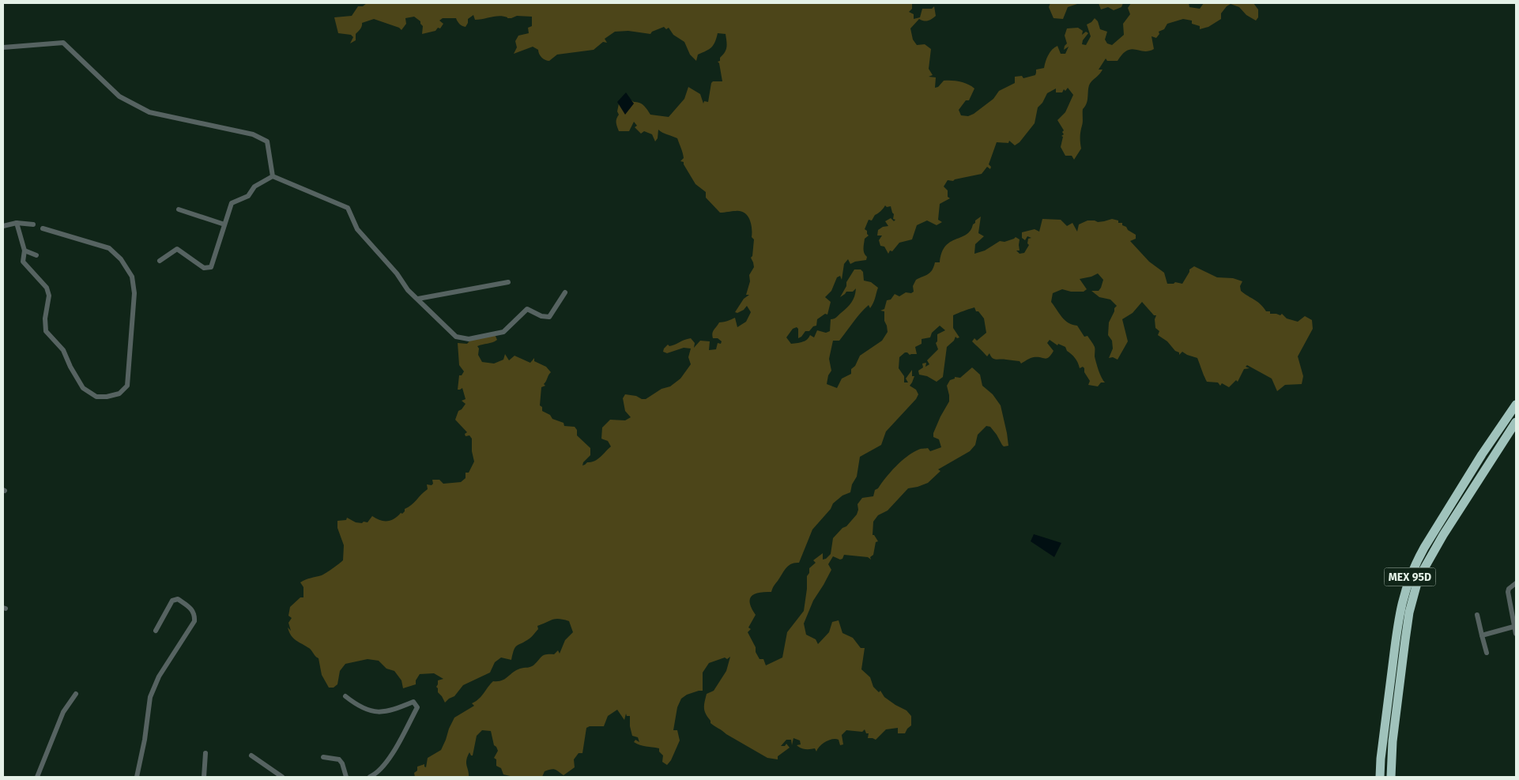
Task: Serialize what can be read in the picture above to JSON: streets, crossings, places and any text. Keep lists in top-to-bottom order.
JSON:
{
  "streets": {
    "highway": ["MEX 95D"]
  }
}
